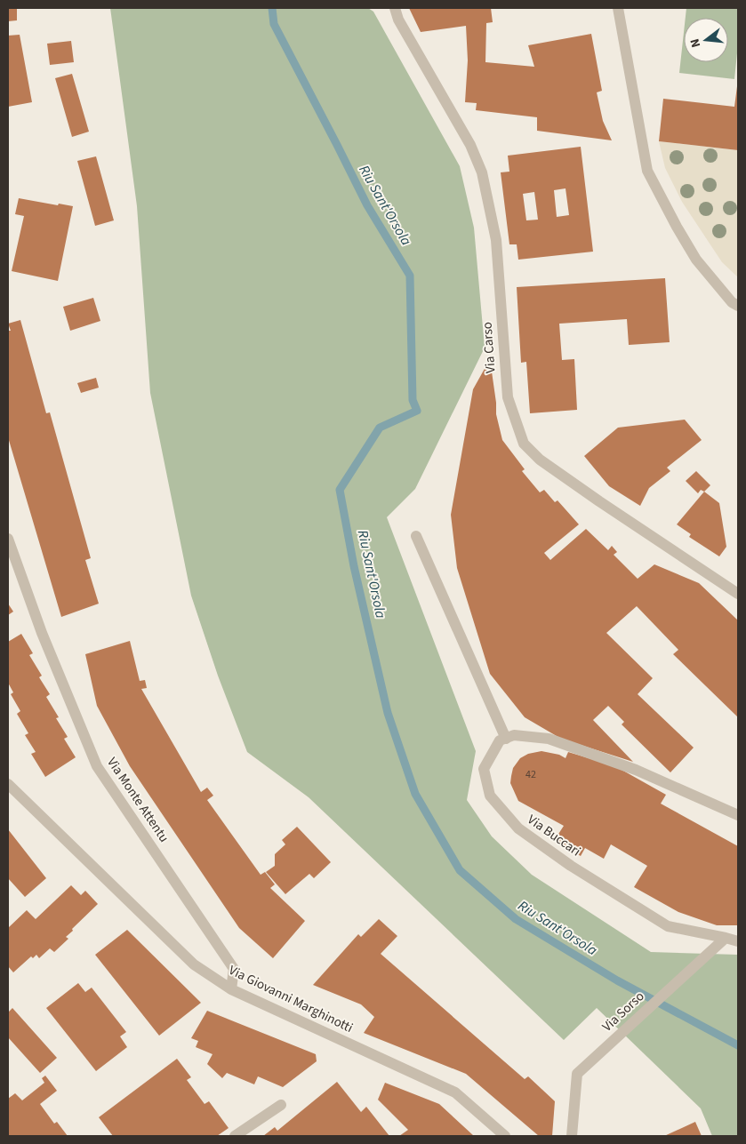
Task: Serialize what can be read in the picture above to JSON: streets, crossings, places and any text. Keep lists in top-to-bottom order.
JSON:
{
  "streets": {
    "street": [
      "Via Carso",
      "Via Monte Attentu",
      "Via Buccari",
      "Via Giovanni Marghinotti",
      "Via Sorso"
    ]
  },
  "crossings": [
    ["Via Monte Attentu", "Via Giovanni Marghinotti"],
    ["Via Buccari", "Via Sorso"]
  ],
  "water": ["Riu Sant'Orsola"],
  "house_numbers": ["42"],
  "north": "left"
}
